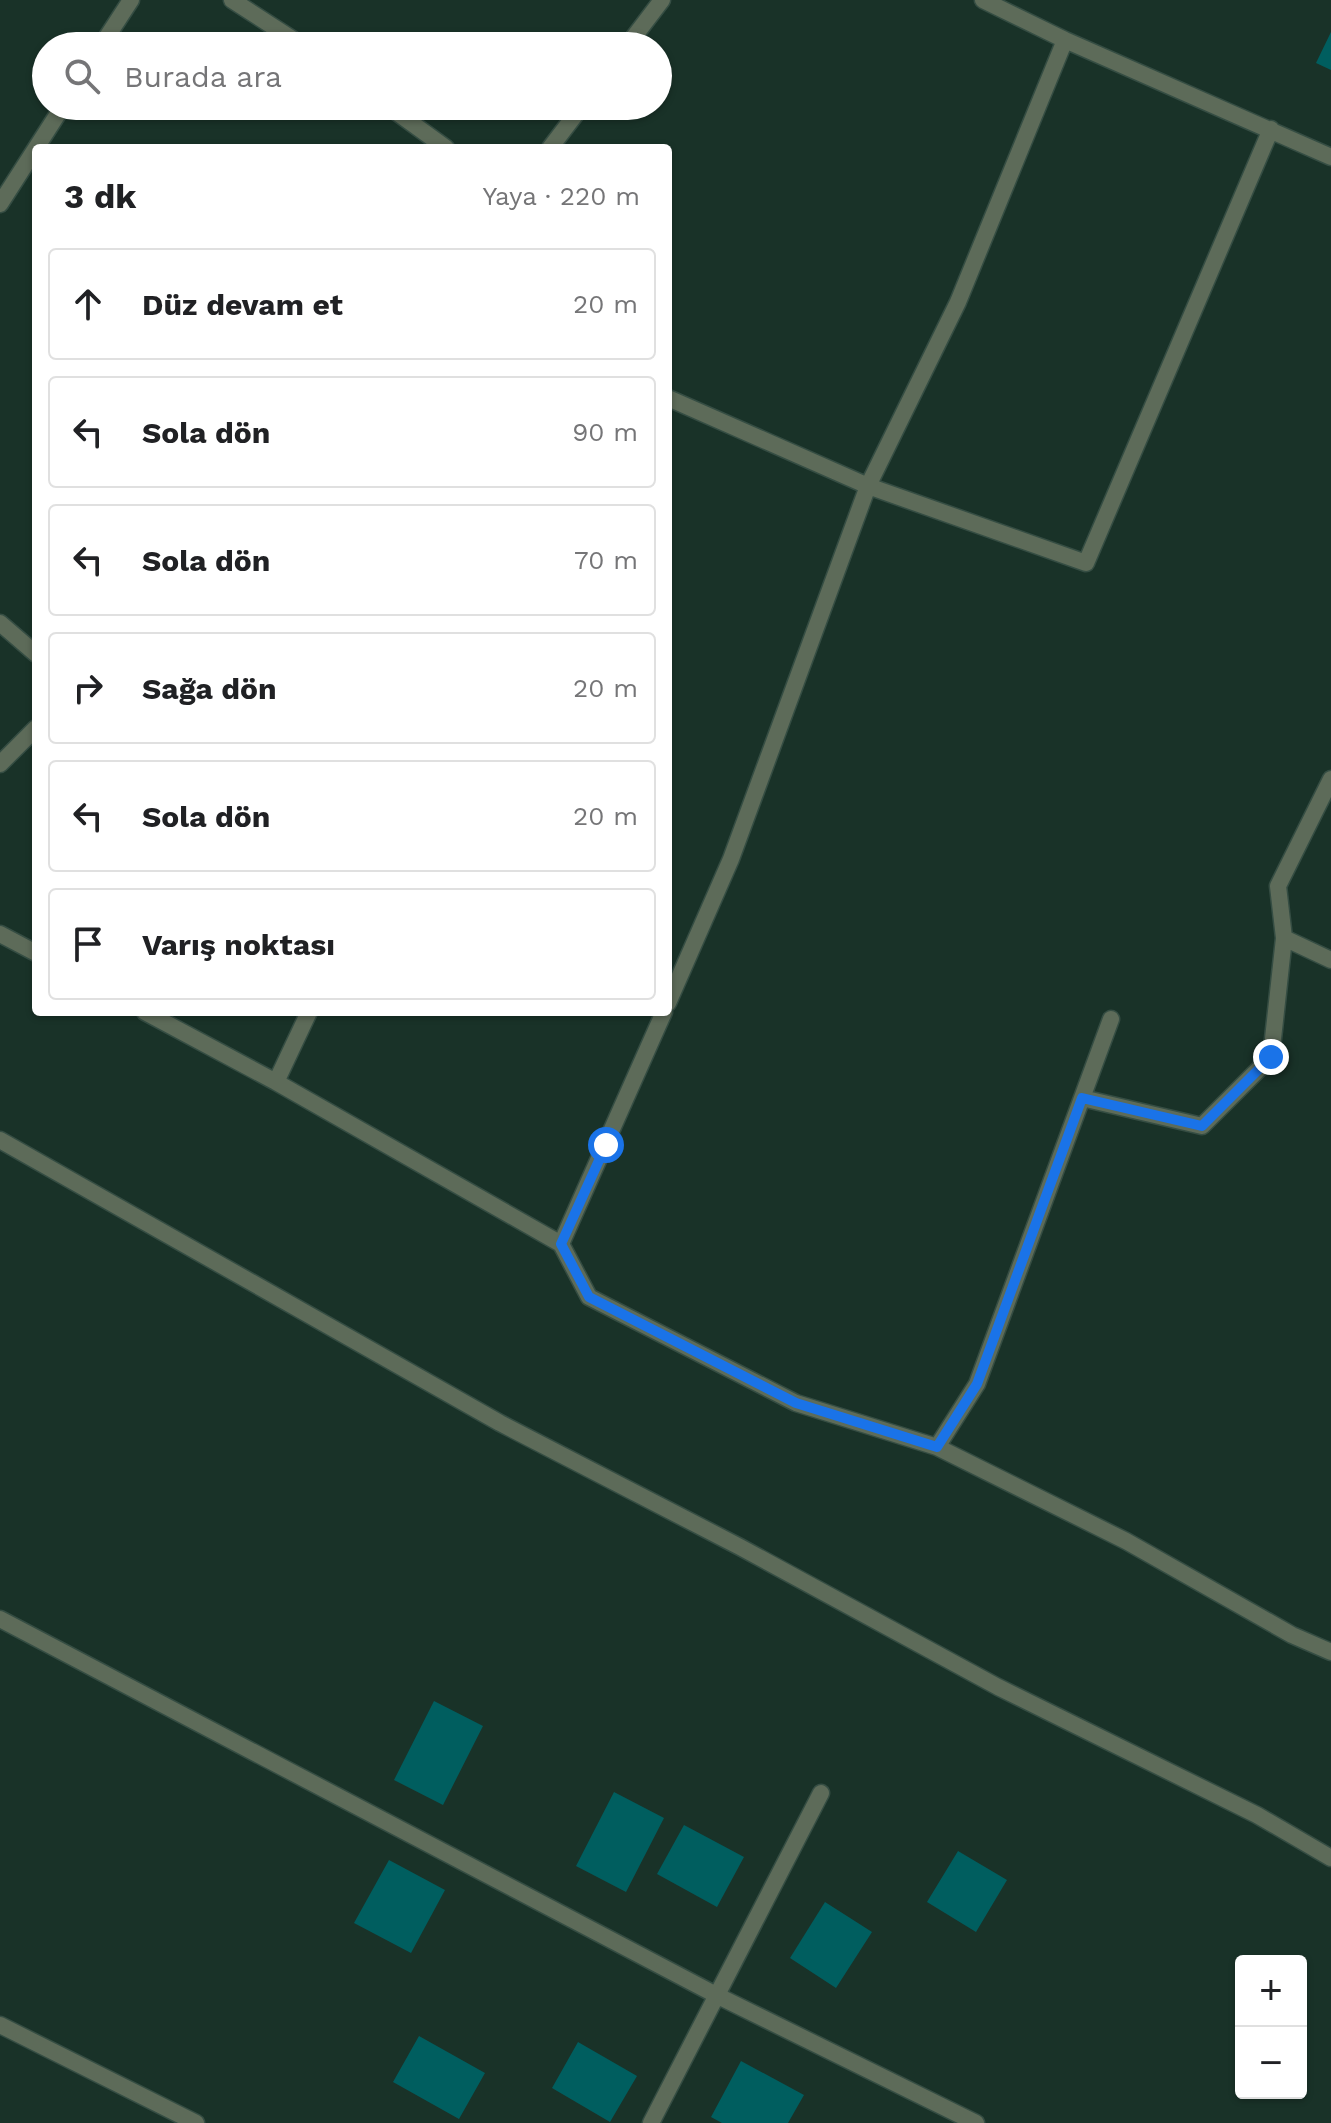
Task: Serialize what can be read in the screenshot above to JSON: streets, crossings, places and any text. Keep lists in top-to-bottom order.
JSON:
{
  "page": {
    "search": "Burada ara",
    "heading": ["3 dk", "Yaya · 220 m"],
    "list": [
      ["Düz devam et", "20 m"],
      ["Sola dön", "90 m"],
      ["Sola dön", "70 m"],
      ["Sağa dön", "20 m"],
      ["Sola dön", "20 m"],
      "Varış noktası"
    ],
    "map_buttons": ["+", "−"]
  }
}
